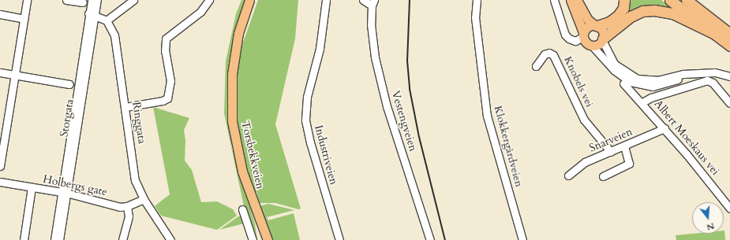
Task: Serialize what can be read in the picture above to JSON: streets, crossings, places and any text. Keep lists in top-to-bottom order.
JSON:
{
  "streets": {
    "main road": ["Torsbekkveien"],
    "street": [
      "Knobels vei",
      "Storgata",
      "Vestengveien",
      "Ringgata",
      "Albert Moeskaus vei",
      "Snarveien",
      "Klokkergårdveien",
      "Industriveien",
      "Holbergs gate"
    ]
  },
  "crossings": [
    ["Knobels vei", "Snarveien"],
    ["Storgata", "Holbergs gate"],
    ["Ringgata", "Holbergs gate"],
    ["Albert Moeskaus vei", "Snarveien"]
  ],
  "north": "bottom"
}
